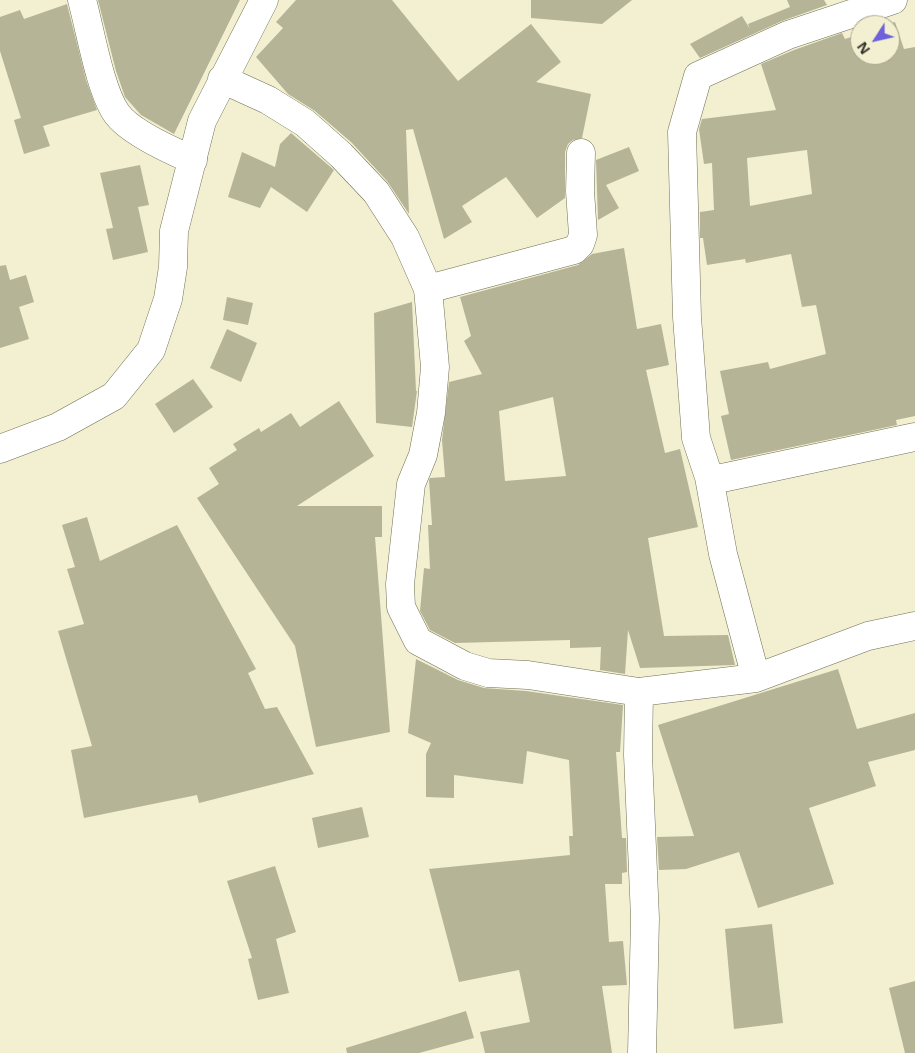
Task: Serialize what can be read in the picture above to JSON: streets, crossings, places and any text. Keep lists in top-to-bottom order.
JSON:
{
  "north": "bottom left"
}
